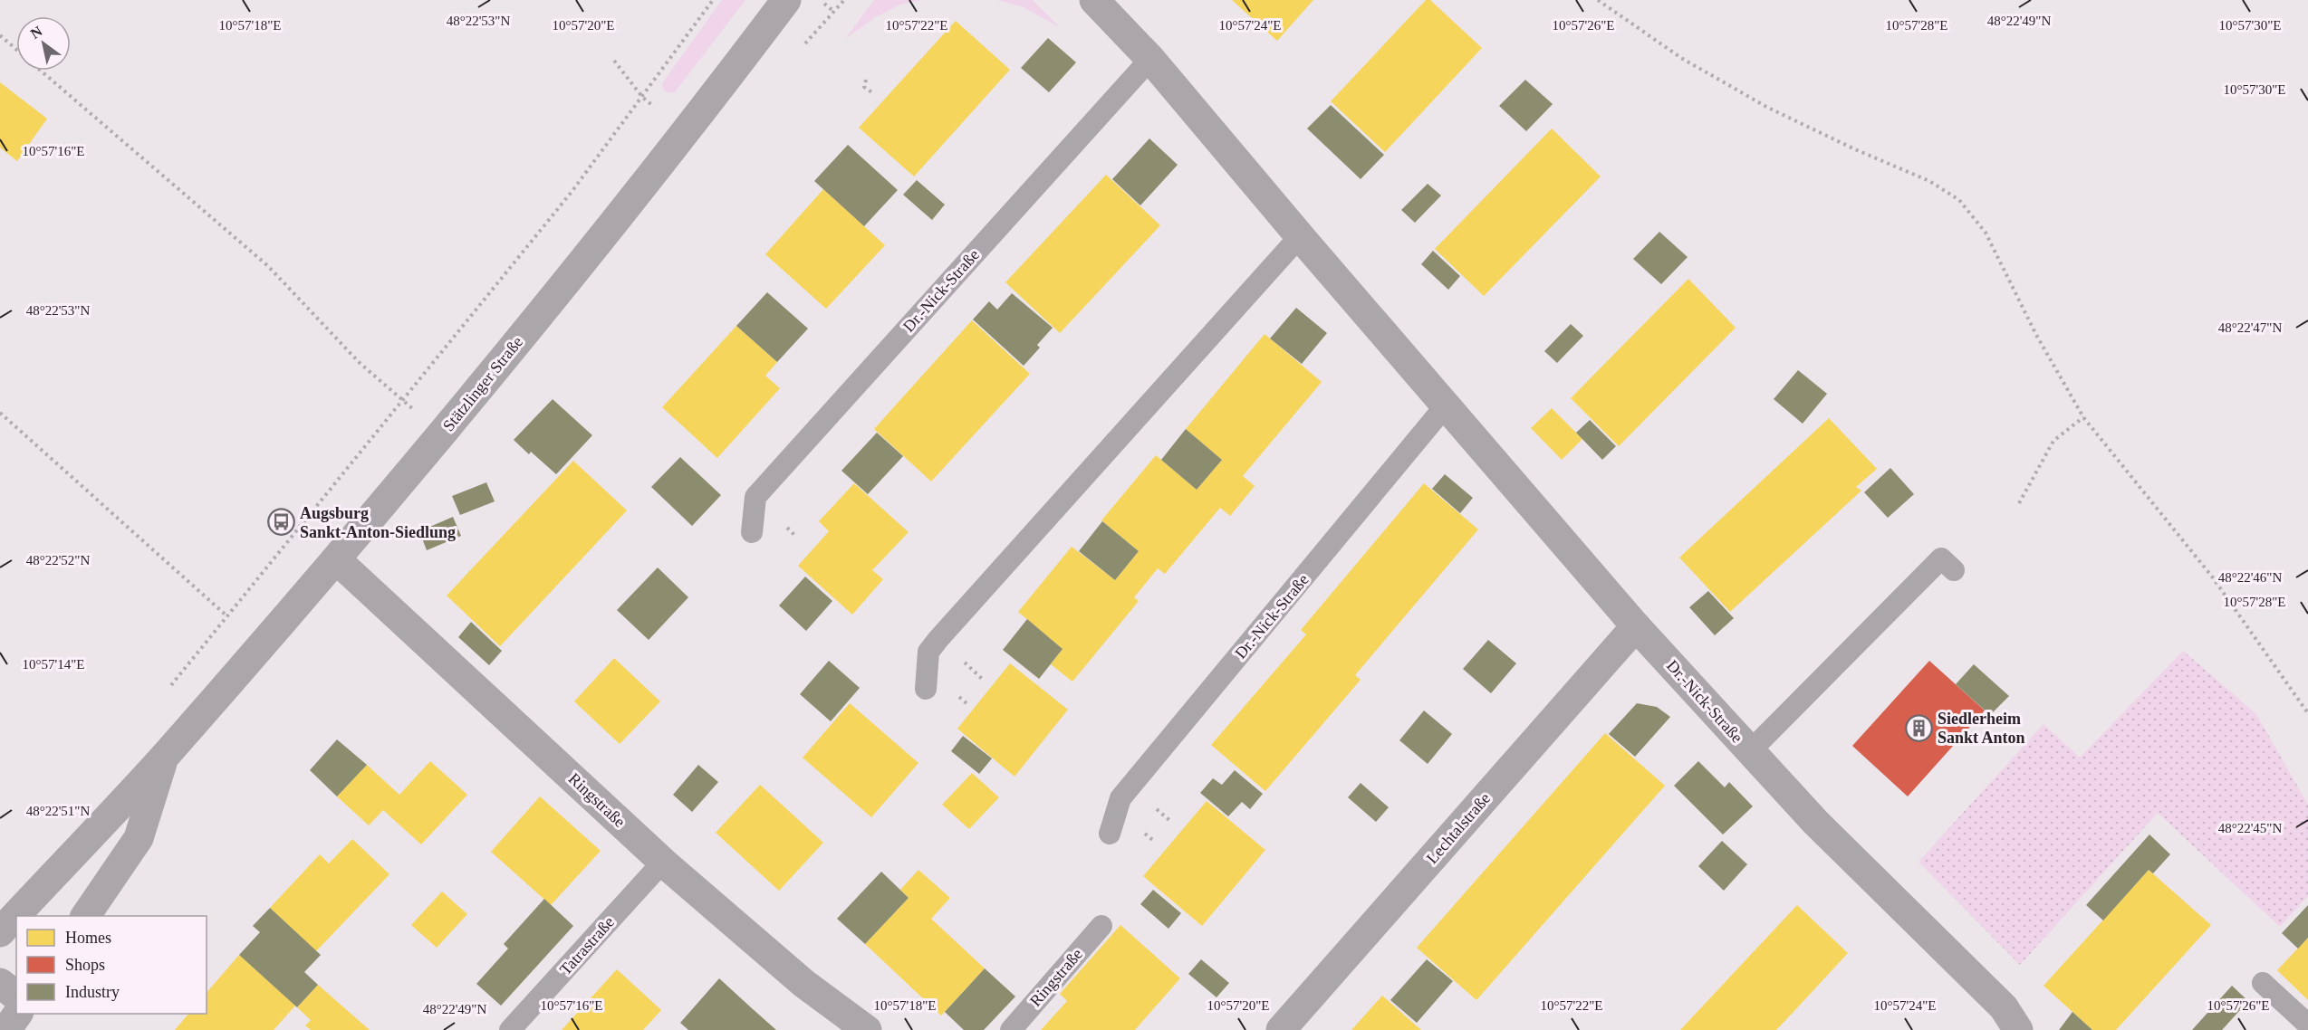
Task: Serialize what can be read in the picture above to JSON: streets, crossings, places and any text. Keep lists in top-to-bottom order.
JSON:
{
  "streets": {
    "street": [
      "Dr.-Nick-Straße",
      "Stätzlinger Straße",
      "Ringstraße",
      "Lechtalstraße"
    ],
    "lane": ["Tatrastraße"]
  },
  "crossings": [
    ["Dr.-Nick-Straße", "Lechtalstraße"],
    ["Stätzlinger Straße", "Ringstraße"],
    ["Ringstraße", "Tatrastraße"]
  ],
  "places": {
    "bus stop": ["Augsburg Sankt-Anton-Siedlung"],
    "building": ["Siedlerheim Sankt Anton"]
  },
  "legend": ["Homes", "Shops", "Industry"],
  "north": "top left",
  "coordinates": [
    "48°22'53\"N",
    "48°22'49\"N",
    "10°57'22\"E",
    "10°57'26\"E",
    "10°57'18\"E",
    "10°57'20\"E",
    "10°57'24\"E",
    "10°57'28\"E",
    "10°57'30\"E",
    "10°57'16\"E",
    "48°22'47\"N",
    "48°22'52\"N",
    "48°22'46\"N",
    "10°57'14\"E",
    "48°22'51\"N",
    "48°22'45\"N"
  ]
}
